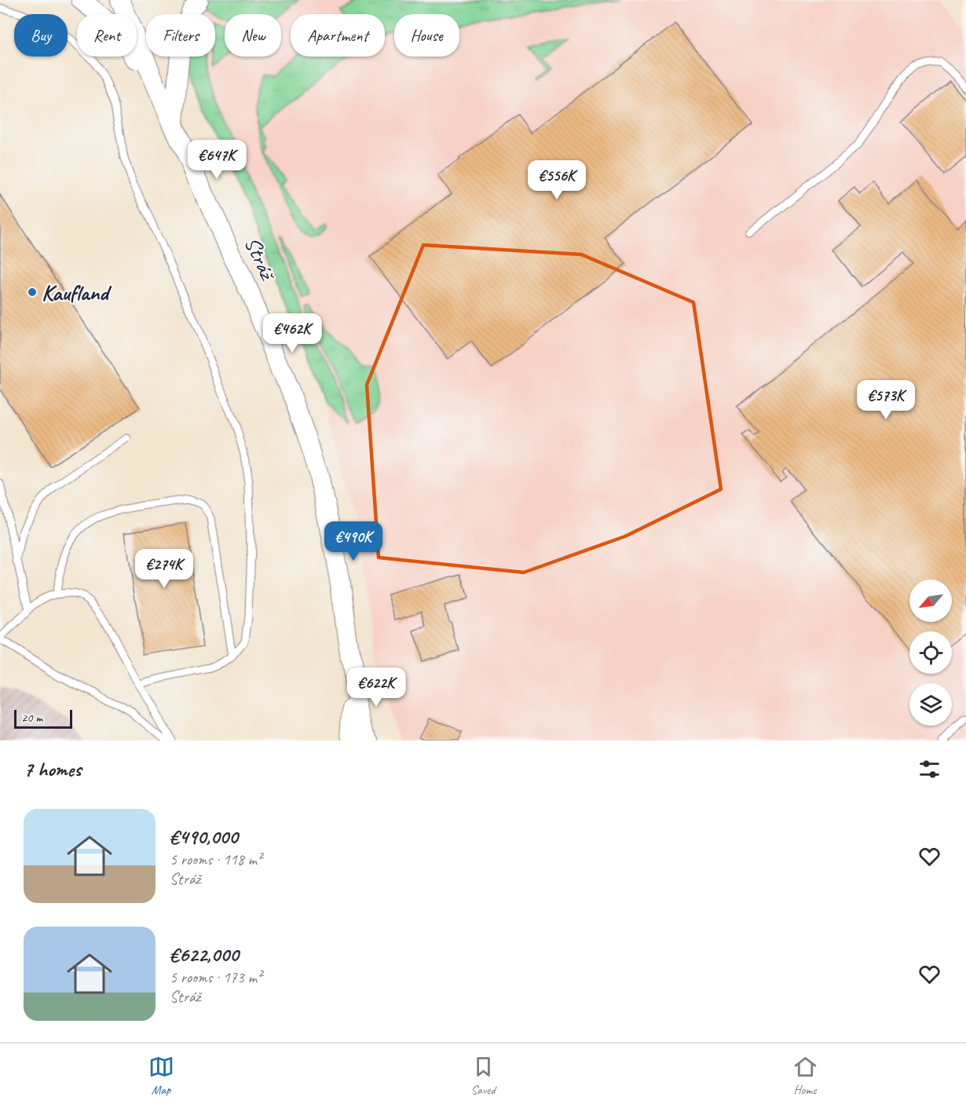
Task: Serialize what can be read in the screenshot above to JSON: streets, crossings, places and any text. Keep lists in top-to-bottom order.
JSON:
{
  "streets": {
    "street": ["Stráž"]
  },
  "places": ["Kaufland"],
  "scale_bar": "20 m",
  "north": "bottom left",
  "page": {
    "chip": [
      "Buy",
      "Rent",
      "Filters",
      "New",
      "Apartment",
      "House"
    ],
    "price": [
      "€647K",
      "€556K",
      "€462K",
      "€573K",
      "€490K",
      "€274K",
      "€622K"
    ],
    "scale": "20 m",
    "heading": "7 homes",
    "list": [
      {
        "name": "€490,000",
        "note": "5 rooms · 118 m² · Stráž"
      },
      {
        "name": "€622,000",
        "note": "5 rooms · 173 m² · Stráž"
      }
    ],
    "tabs": ["Map", "Saved", "Home"]
  }
}
